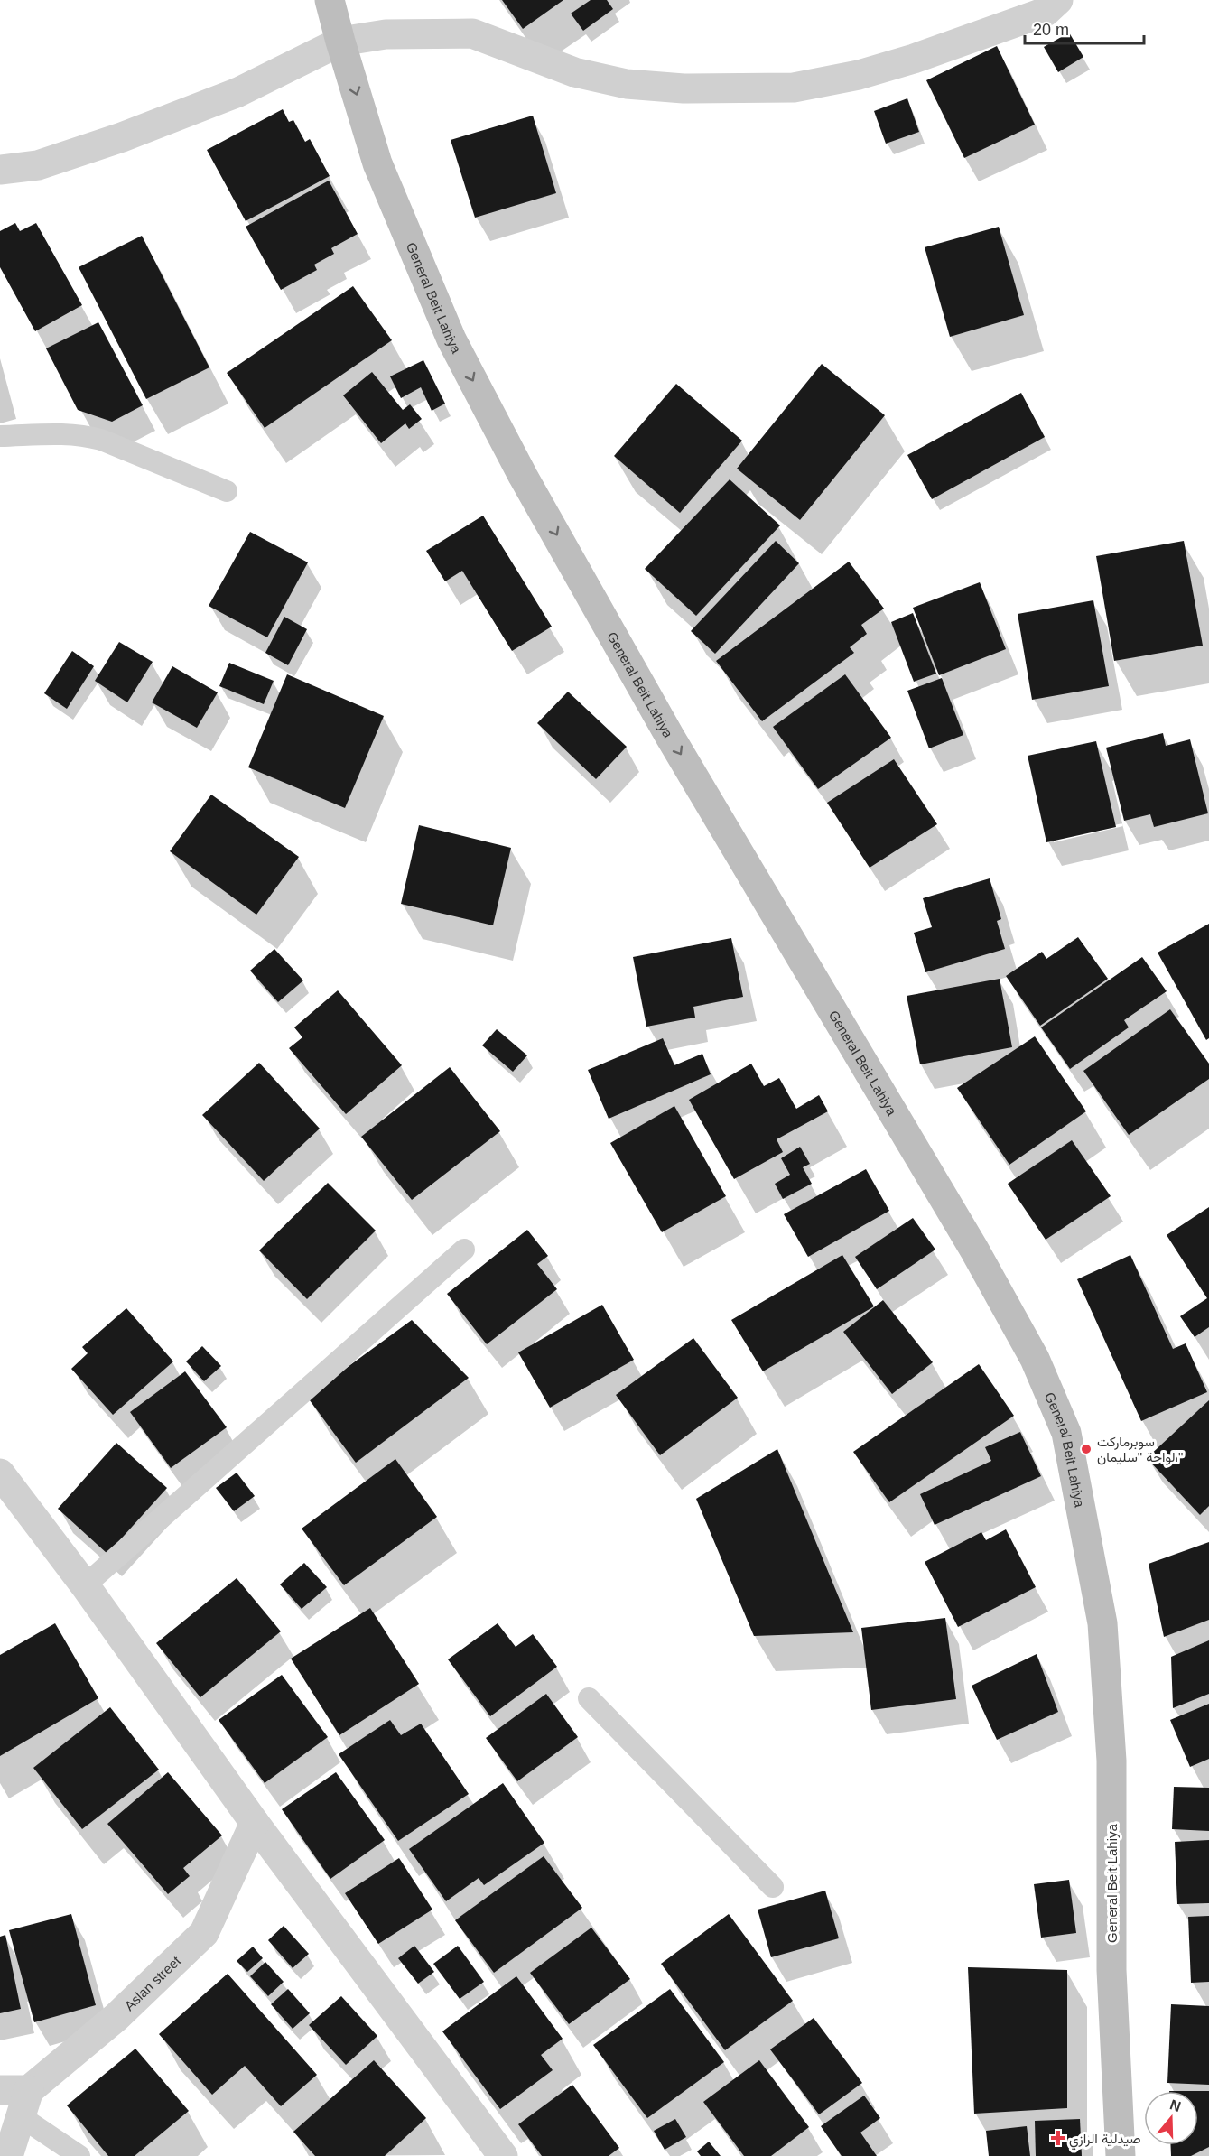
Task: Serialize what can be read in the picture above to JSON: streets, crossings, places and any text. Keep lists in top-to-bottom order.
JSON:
{
  "streets": {
    "main road": ["General Beit Lahiya"],
    "street": ["Aslan street"]
  },
  "one_way": ["General Beit Lahiya"],
  "places": {
    "other": ["سوبرماركت الواحة \"سليمان\""],
    "health": ["صيدلية الرازي"]
  },
  "scale_bar": "20 m",
  "north": "top"
}
